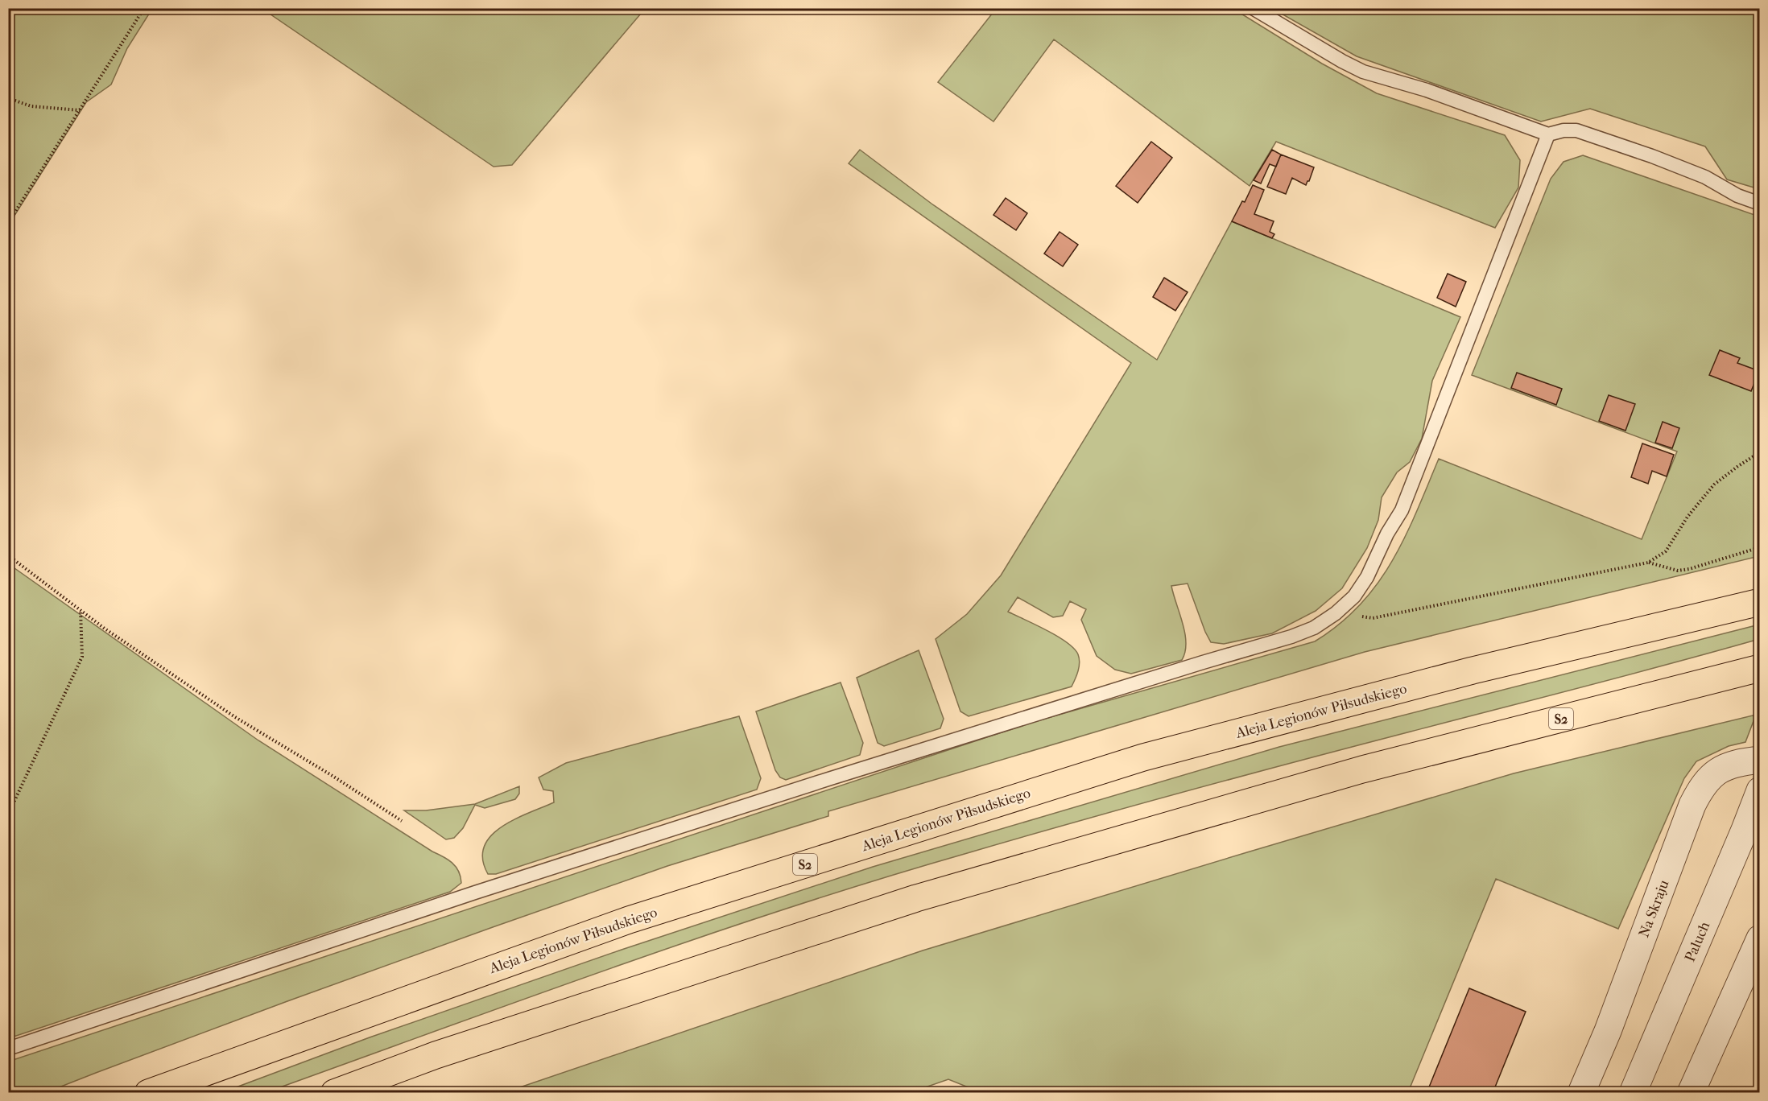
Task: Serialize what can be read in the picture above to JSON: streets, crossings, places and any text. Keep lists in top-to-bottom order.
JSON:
{
  "streets": {
    "highway": ["Aleja Legionów Piłsudskiego", "S2"],
    "street": ["Na Skraju", "Paluch"]
  }
}
